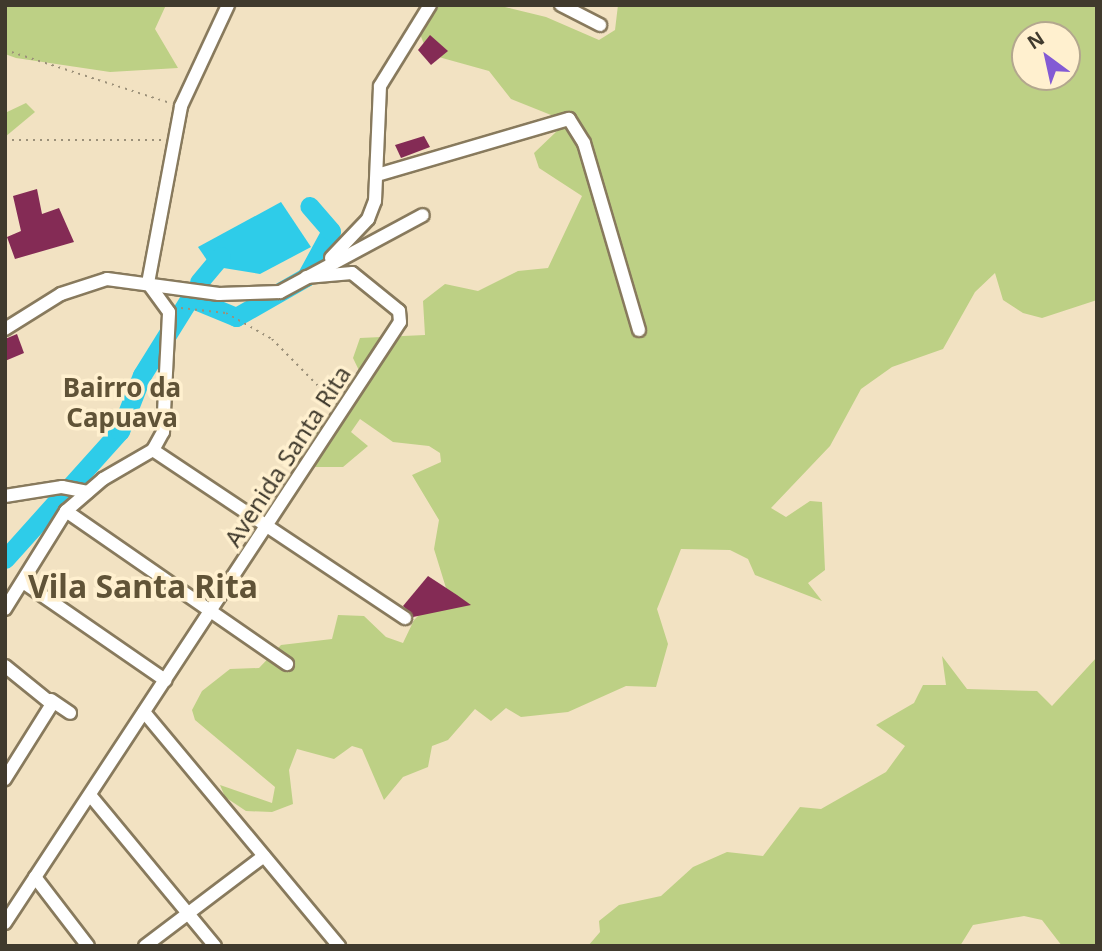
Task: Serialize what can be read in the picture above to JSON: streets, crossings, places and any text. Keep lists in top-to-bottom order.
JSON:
{
  "streets": {
    "street": ["Avenida Santa Rita"]
  },
  "districts": ["Bairro da Capuava", "Vila Santa Rita"],
  "north": "top left"
}
